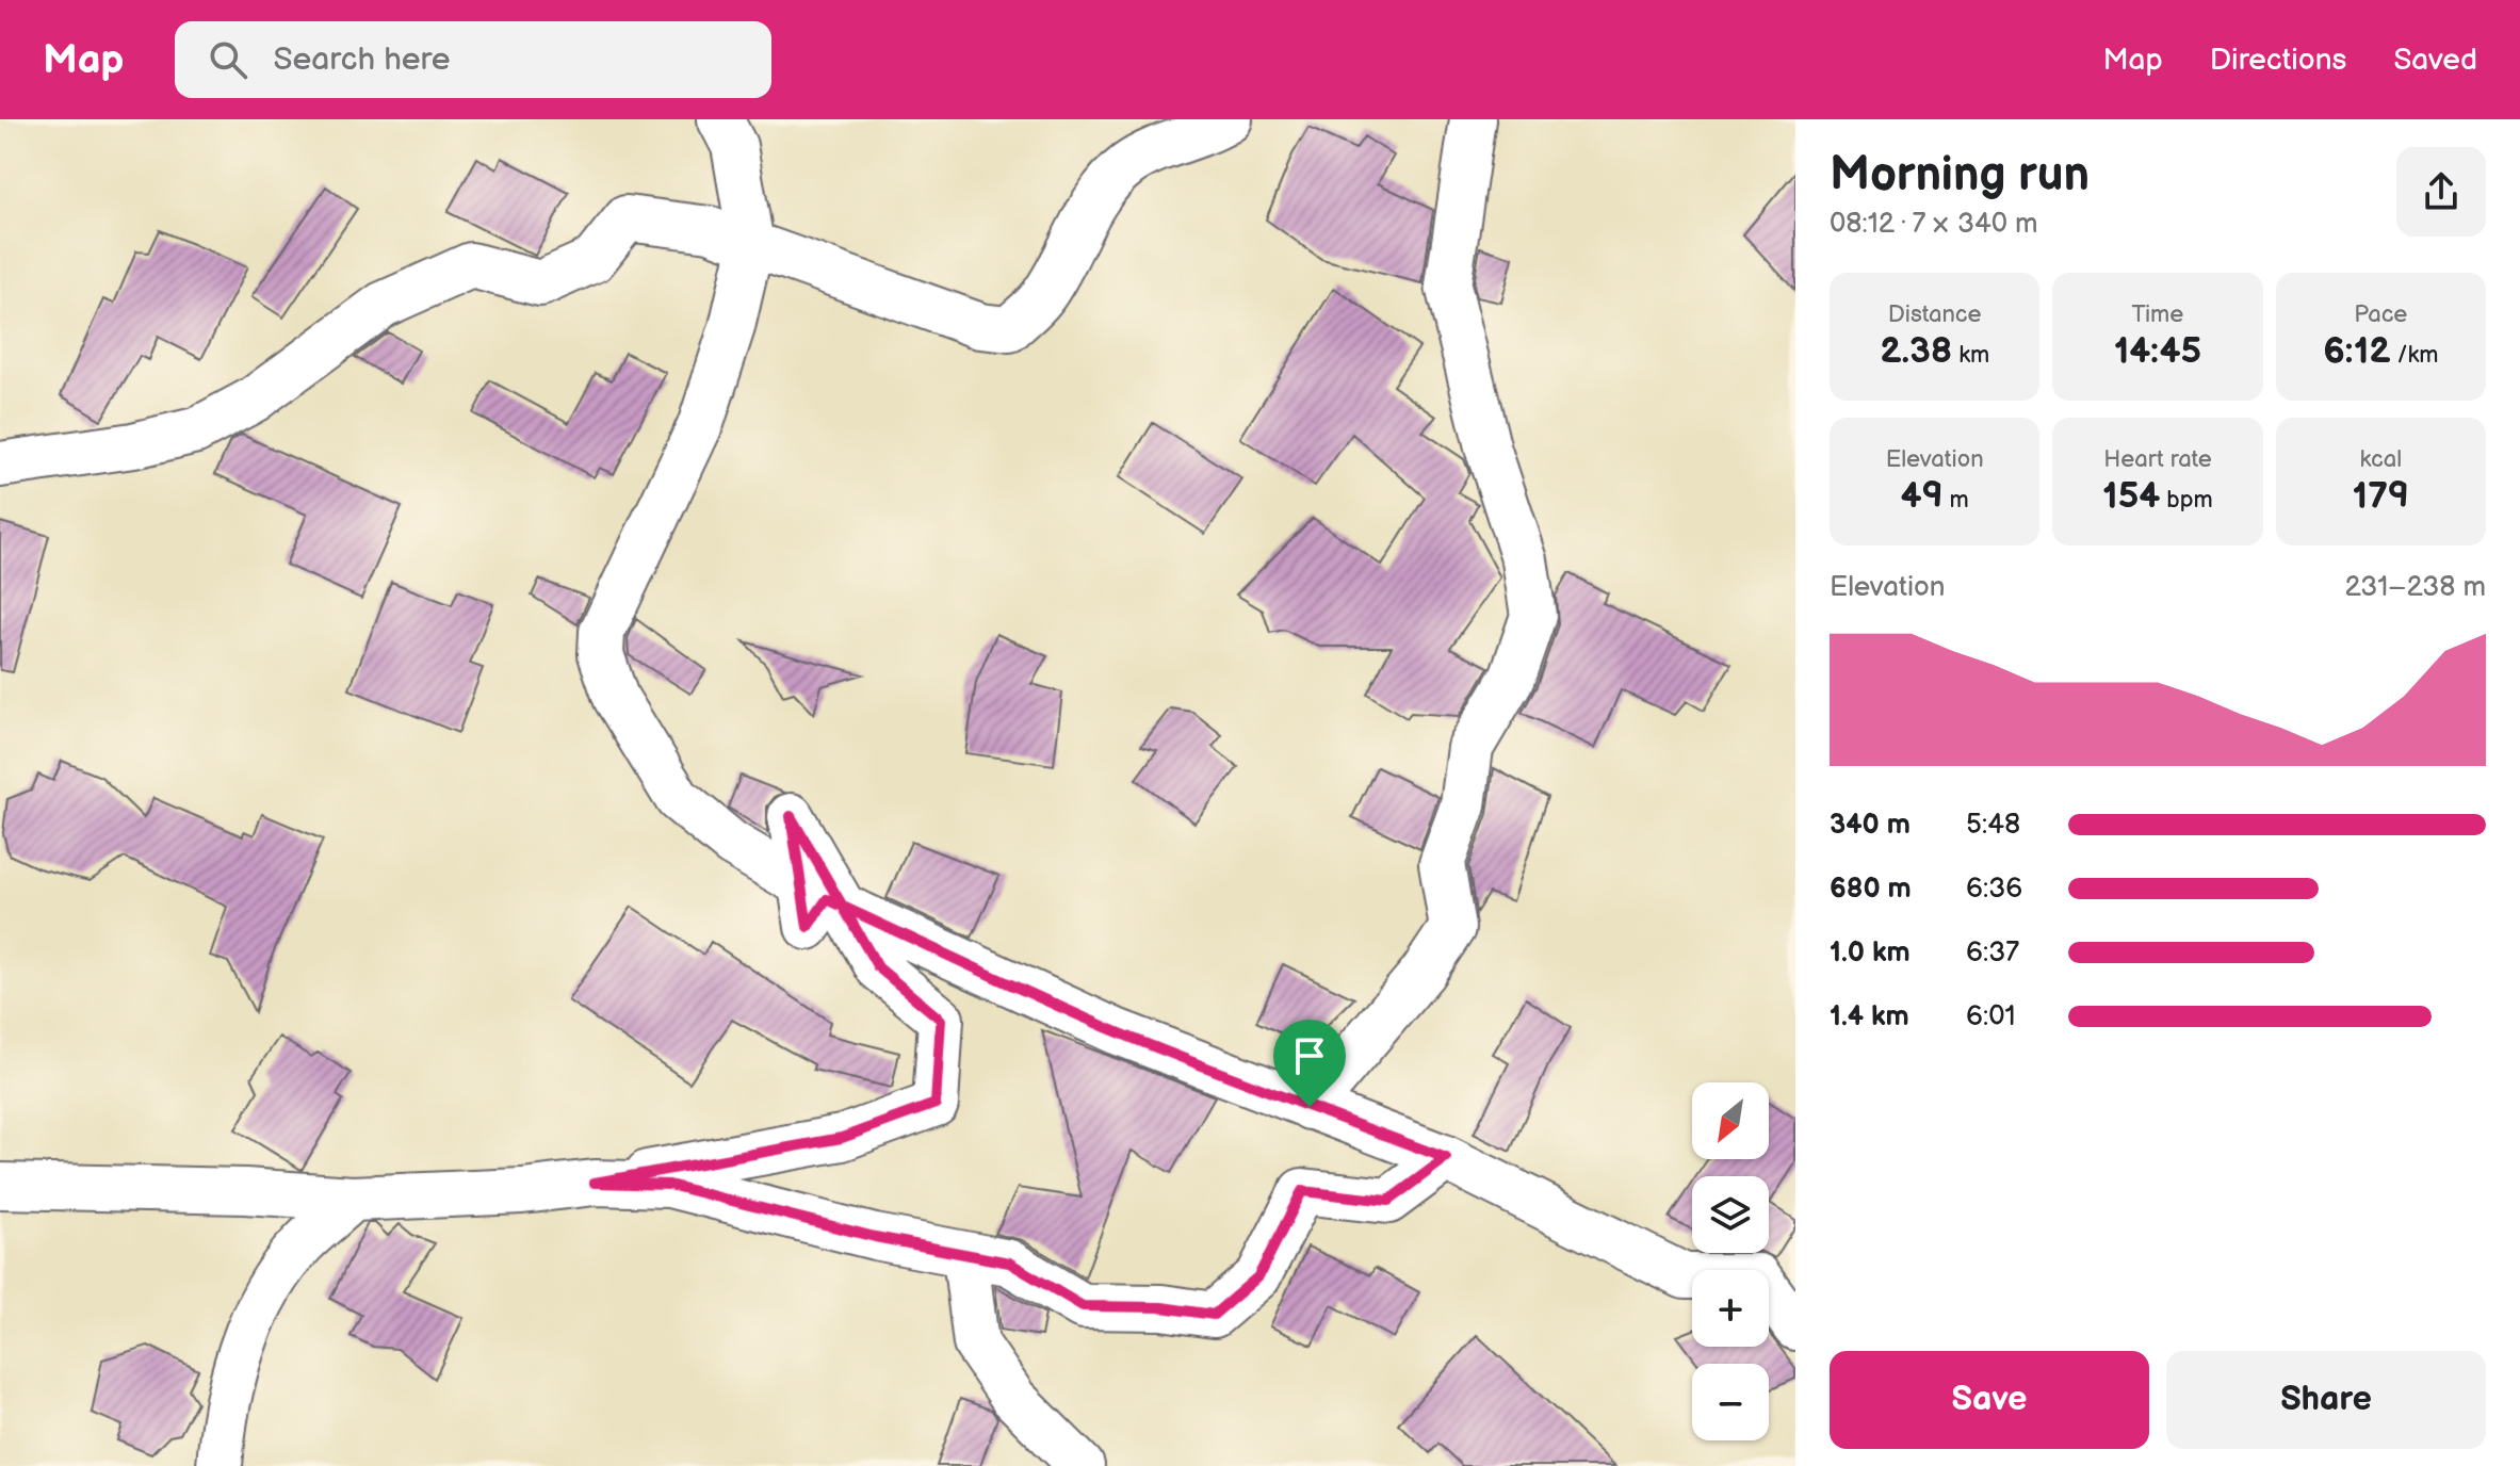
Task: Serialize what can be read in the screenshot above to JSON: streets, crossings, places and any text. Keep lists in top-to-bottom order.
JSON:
{
  "north": "bottom left",
  "page": {
    "header": "Map",
    "search": "Search here",
    "nav": ["Map", "Directions", "Saved"],
    "heading": ["Morning run", "08:12 · 7 × 340 m"],
    "stats": [
      ["Distance", "2.38 km"],
      ["Time", "14:45"],
      ["Pace", "6:12 /km"],
      ["Elevation", "49 m"],
      ["Heart rate", "154 bpm"],
      ["kcal", "179"]
    ],
    "chart": ["Elevation", "231–238 m"],
    "list": [
      {
        "name": "340 m",
        "note": "5:48"
      },
      {
        "name": "680 m",
        "note": "6:36"
      },
      {
        "name": "1.0 km",
        "note": "6:37"
      },
      {
        "name": "1.4 km",
        "note": "6:01"
      }
    ],
    "map_buttons": ["+", "−"],
    "buttons": ["Save", "Share"]
  }
}
